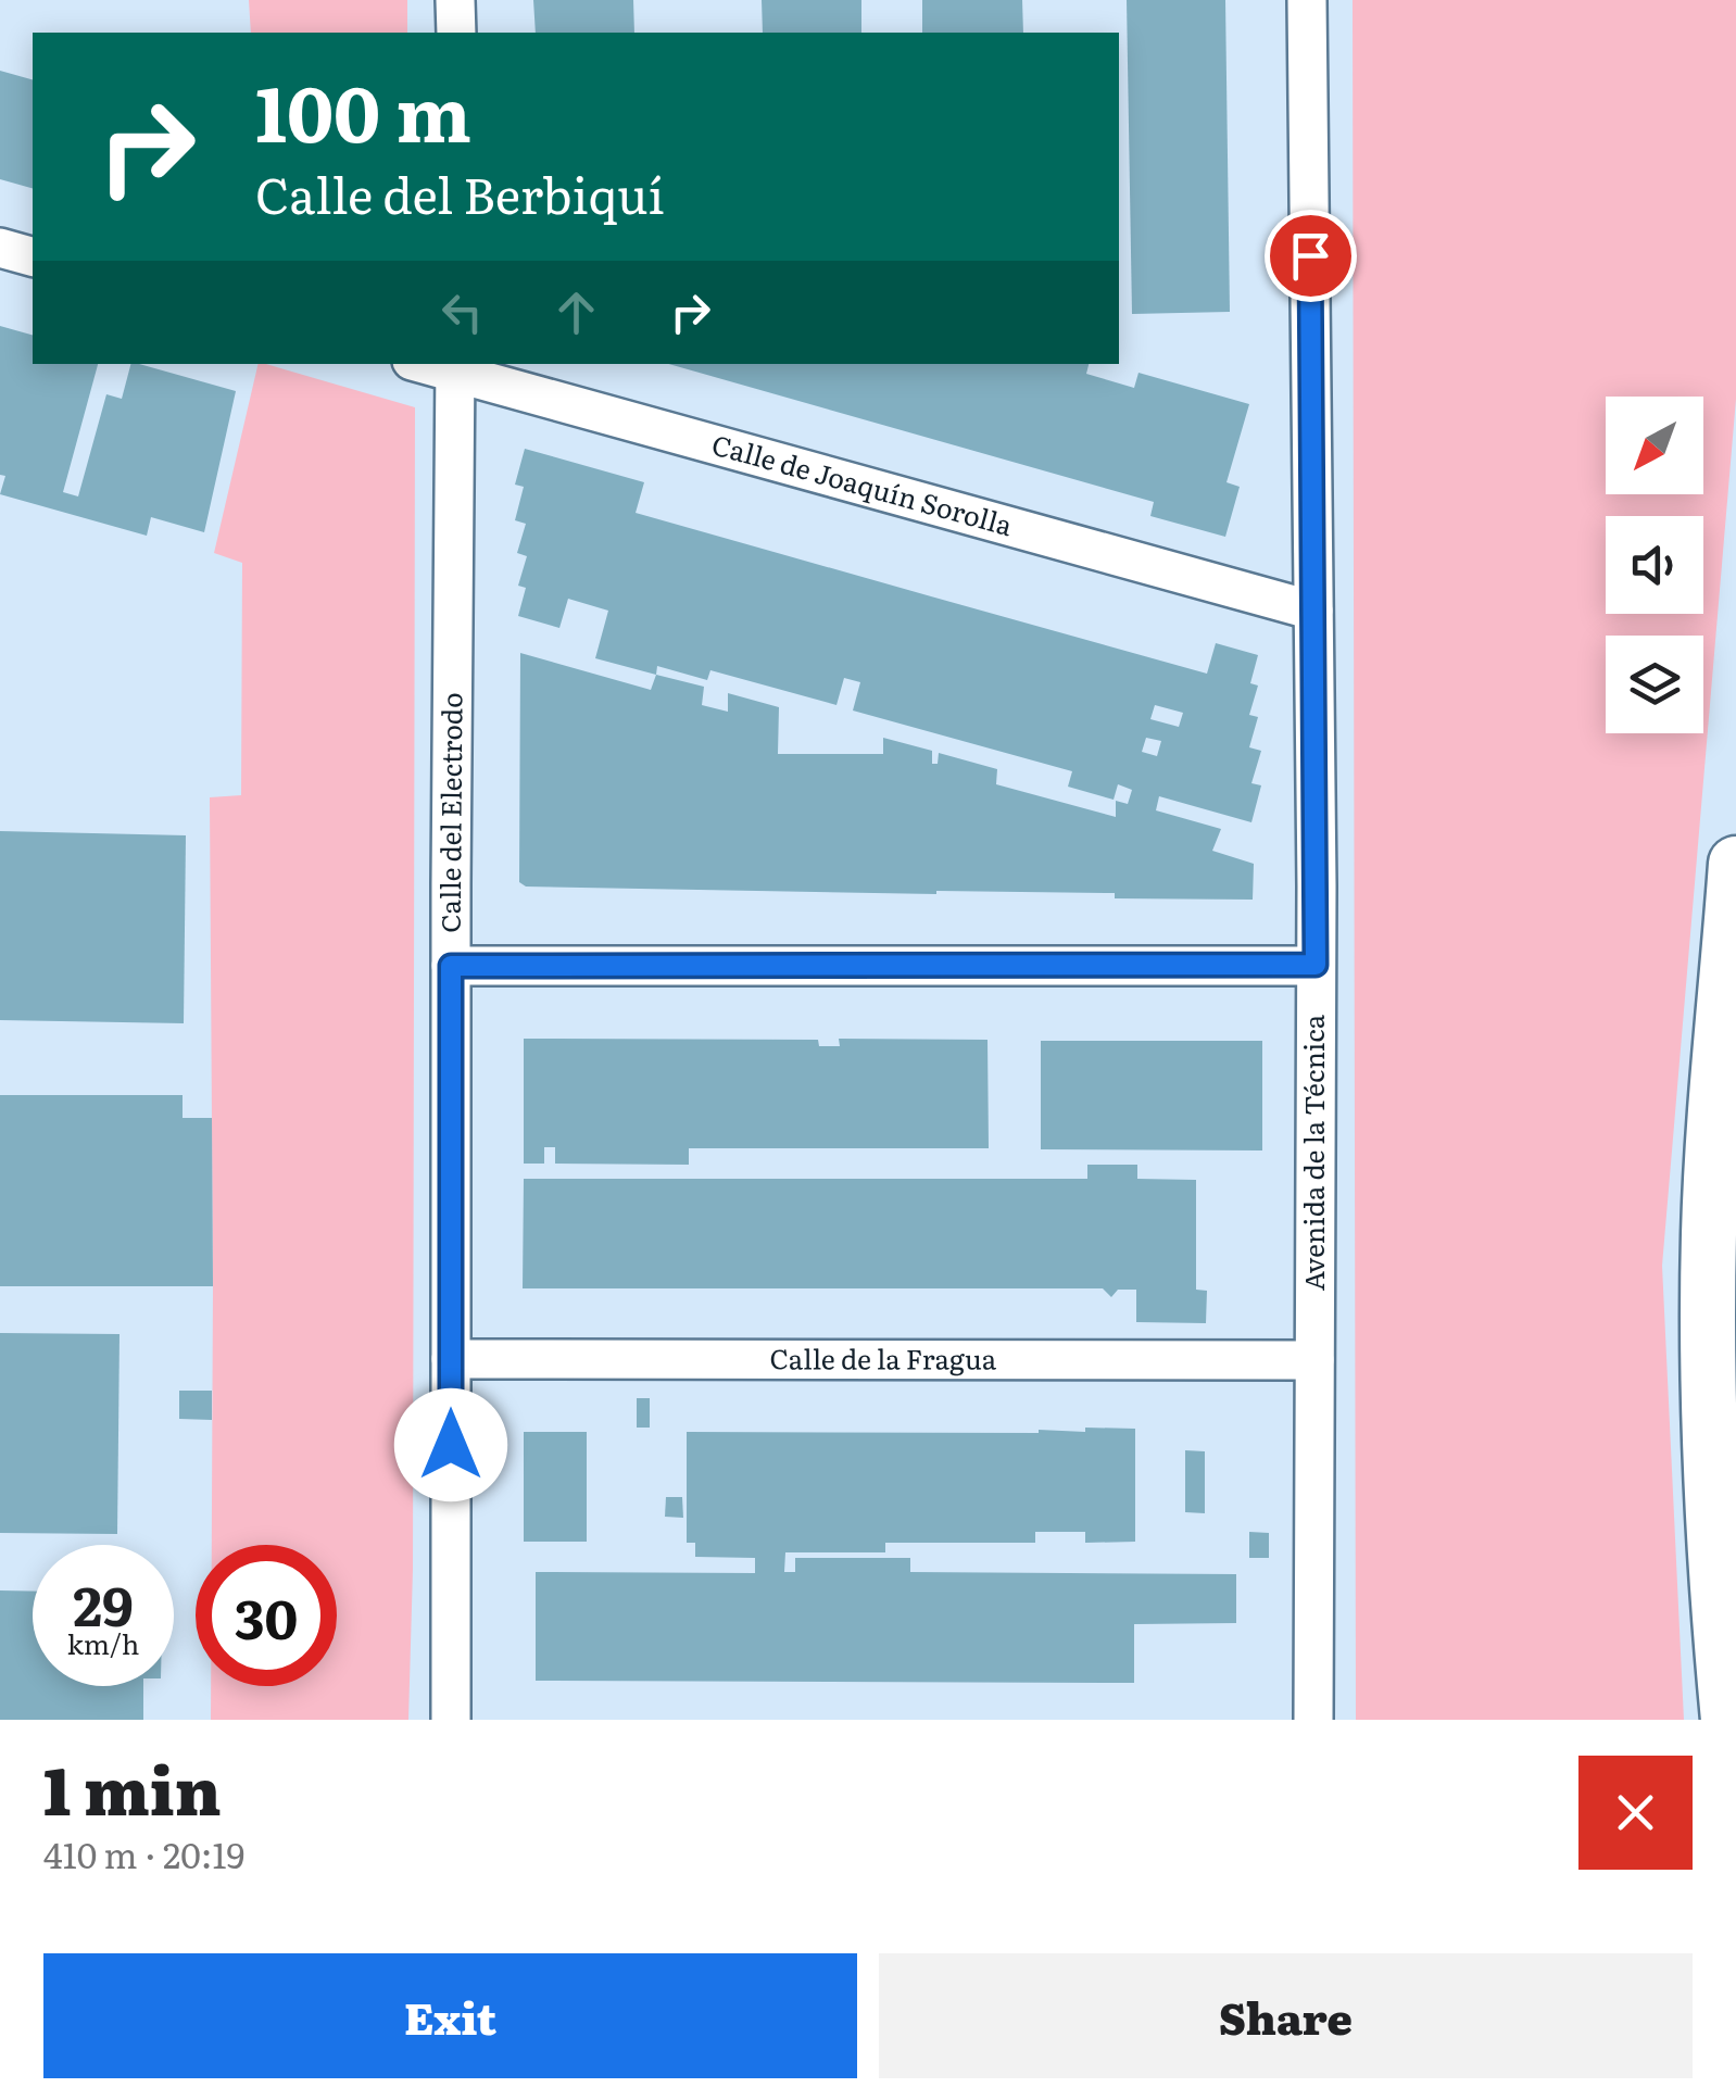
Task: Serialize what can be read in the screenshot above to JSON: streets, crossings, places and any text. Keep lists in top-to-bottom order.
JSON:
{
  "streets": {
    "street": [
      "Calle de Joaquín Sorolla",
      "Calle del Electrodo",
      "Avenida de la Técnica",
      "Calle de la Fragua"
    ]
  },
  "crossings": [
    ["Calle de Joaquín Sorolla", "Calle del Electrodo"],
    ["Calle de Joaquín Sorolla", "Avenida de la Técnica"],
    ["Calle del Electrodo", "Calle de la Fragua"],
    ["Avenida de la Técnica", "Calle de la Fragua"]
  ],
  "north": "bottom left",
  "page": {
    "turn": ["100 m", "Calle del Berbiquí"],
    "speed": "29 km/h",
    "limit": "30",
    "heading": ["1 min", "410 m · 20:19"],
    "buttons": ["Exit", "Share"]
  }
}
